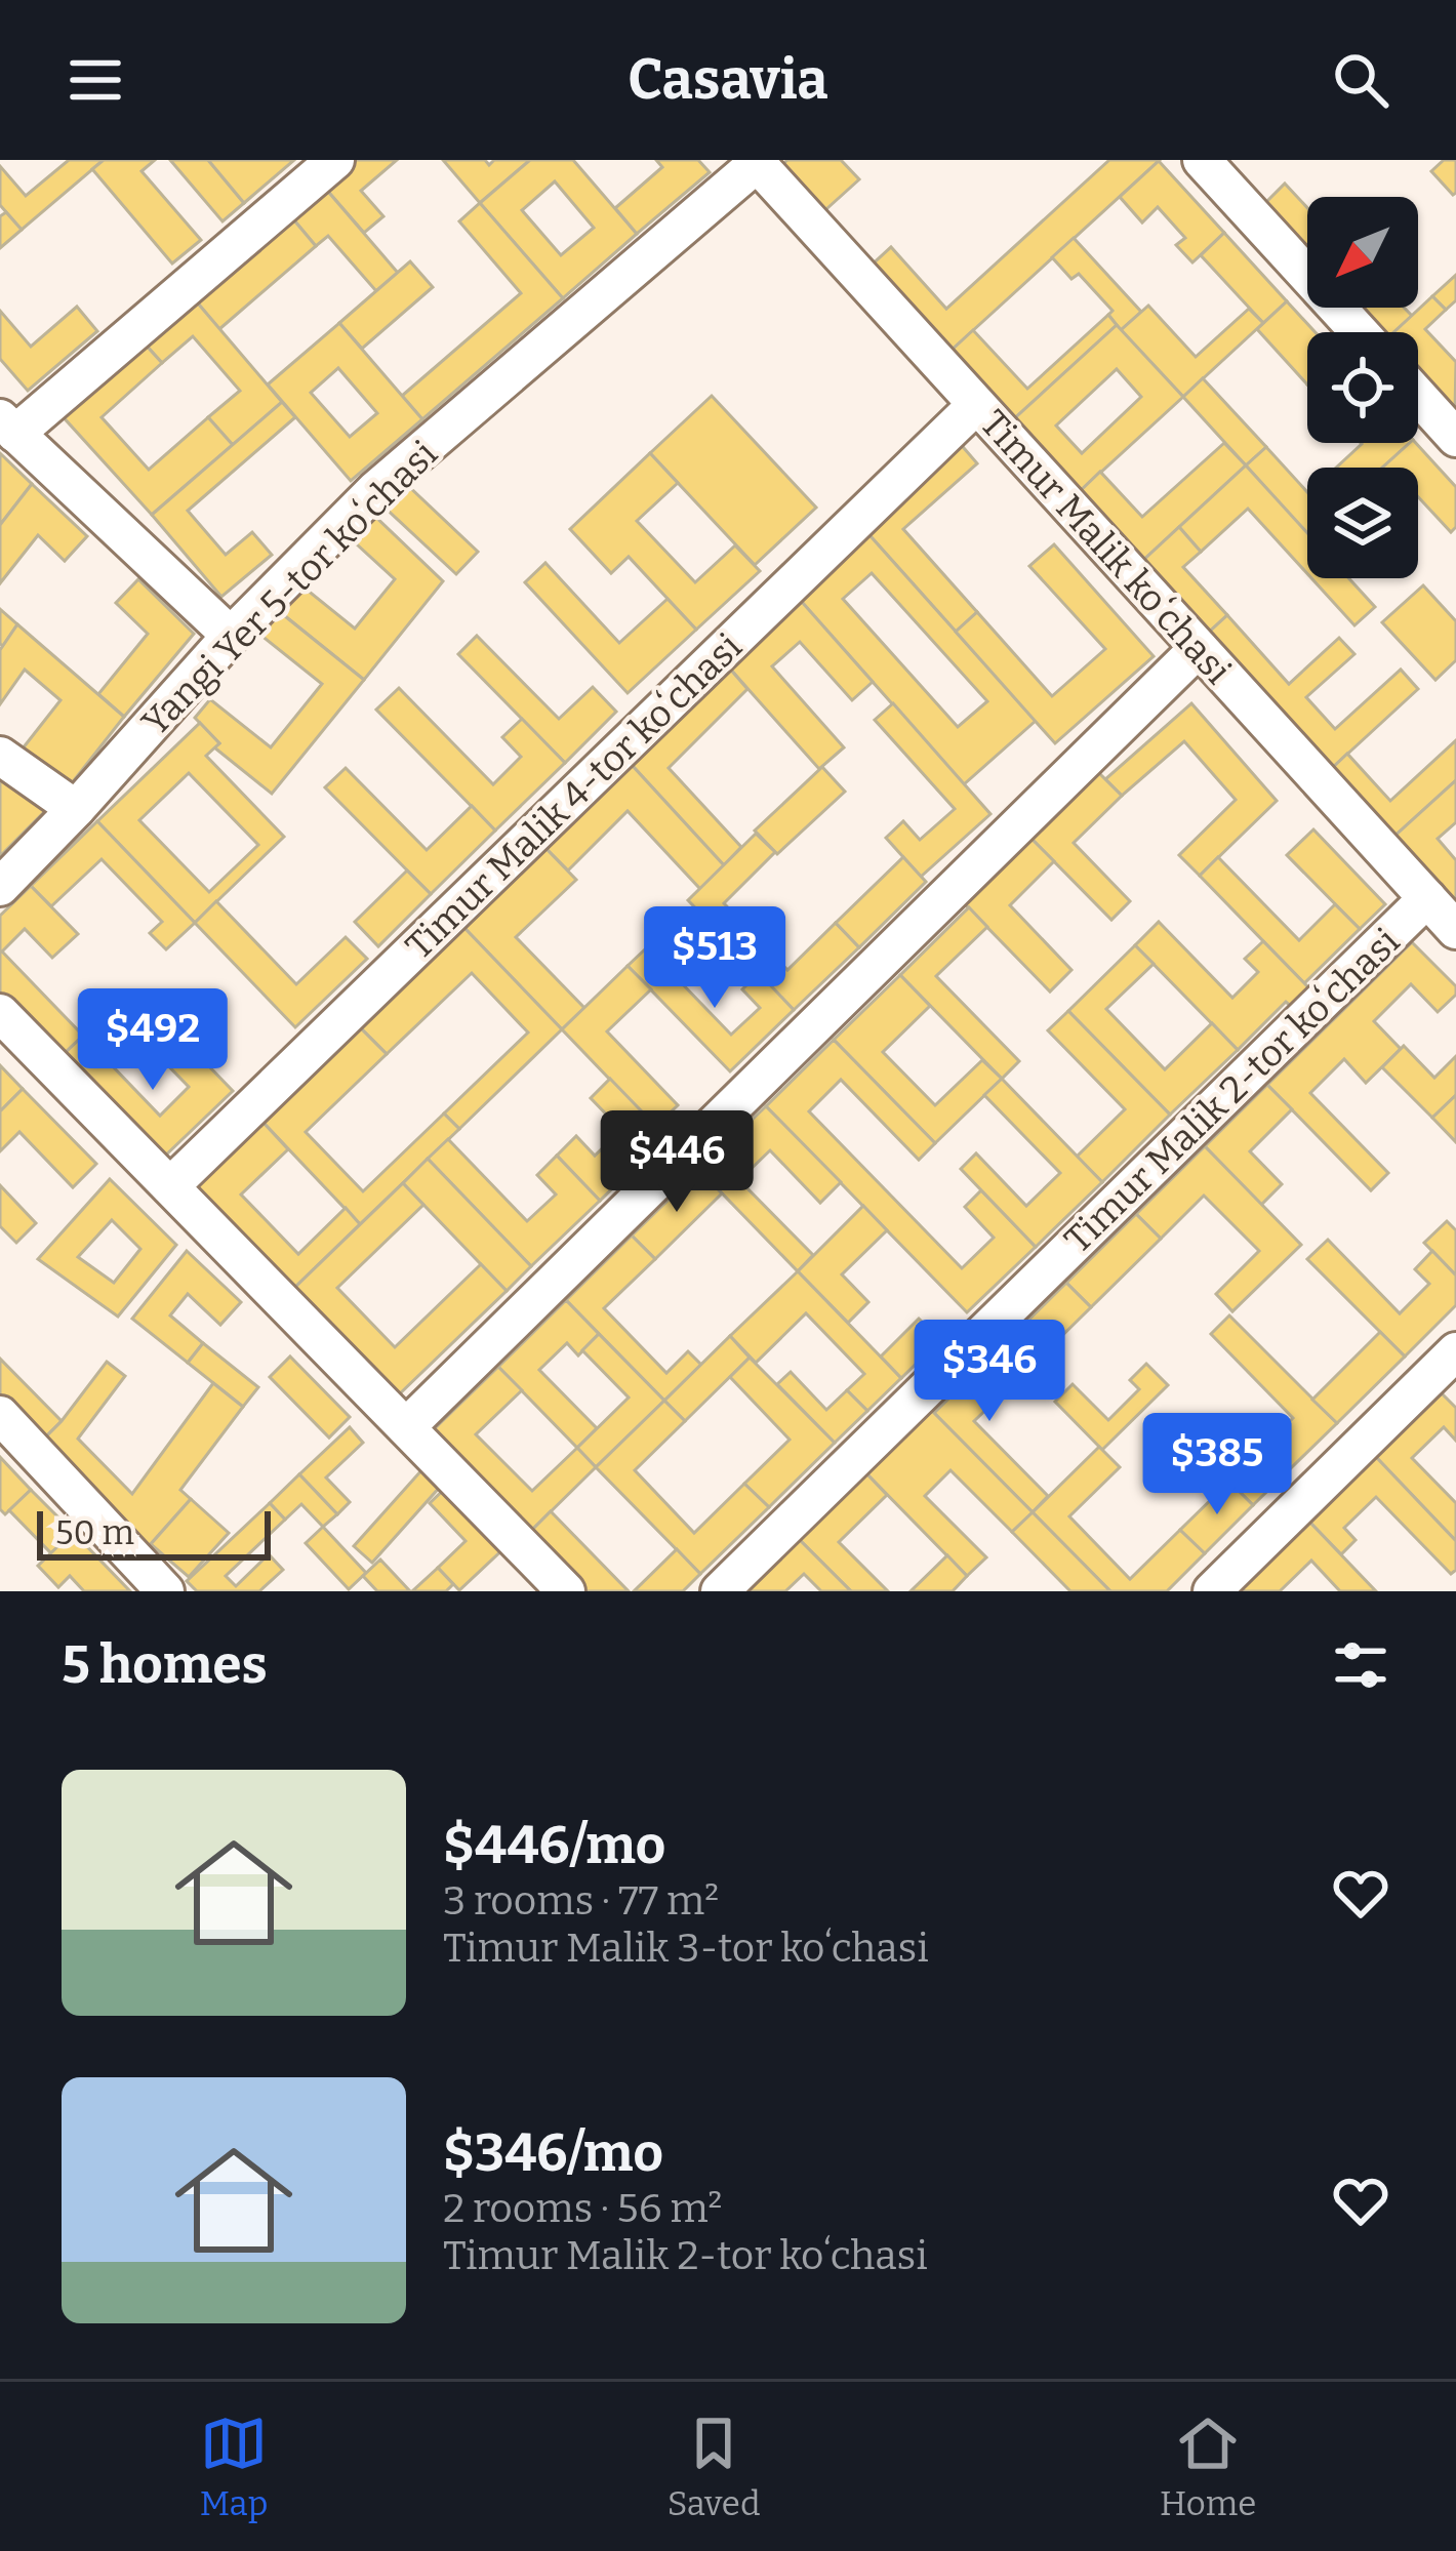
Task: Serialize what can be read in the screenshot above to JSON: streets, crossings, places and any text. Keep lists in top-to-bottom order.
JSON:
{
  "streets": {
    "street": [
      "Timur Malik koʻchasi",
      "Yangi Yer 5-tor koʻchasi",
      "Timur Malik 4-tor koʻchasi",
      "Timur Malik 2-tor koʻchasi"
    ]
  },
  "crossings": [
    ["Timur Malik koʻchasi", "Yangi Yer 5-tor koʻchasi"],
    ["Timur Malik koʻchasi", "Timur Malik 4-tor koʻchasi"],
    ["Timur Malik koʻchasi", "Timur Malik 2-tor koʻchasi"]
  ],
  "scale_bar": "50 m",
  "north": "bottom left",
  "page": {
    "header": "Casavia",
    "price": [
      "$513",
      "$492",
      "$446",
      "$346",
      "$385"
    ],
    "scale": "50 m",
    "heading": "5 homes",
    "list": [
      {
        "name": "$446/mo",
        "note": "3 rooms · 77 m² · Timur Malik 3-tor koʻchasi"
      },
      {
        "name": "$346/mo",
        "note": "2 rooms · 56 m² · Timur Malik 2-tor koʻchasi"
      }
    ],
    "tabs": ["Map", "Saved", "Home"]
  }
}
